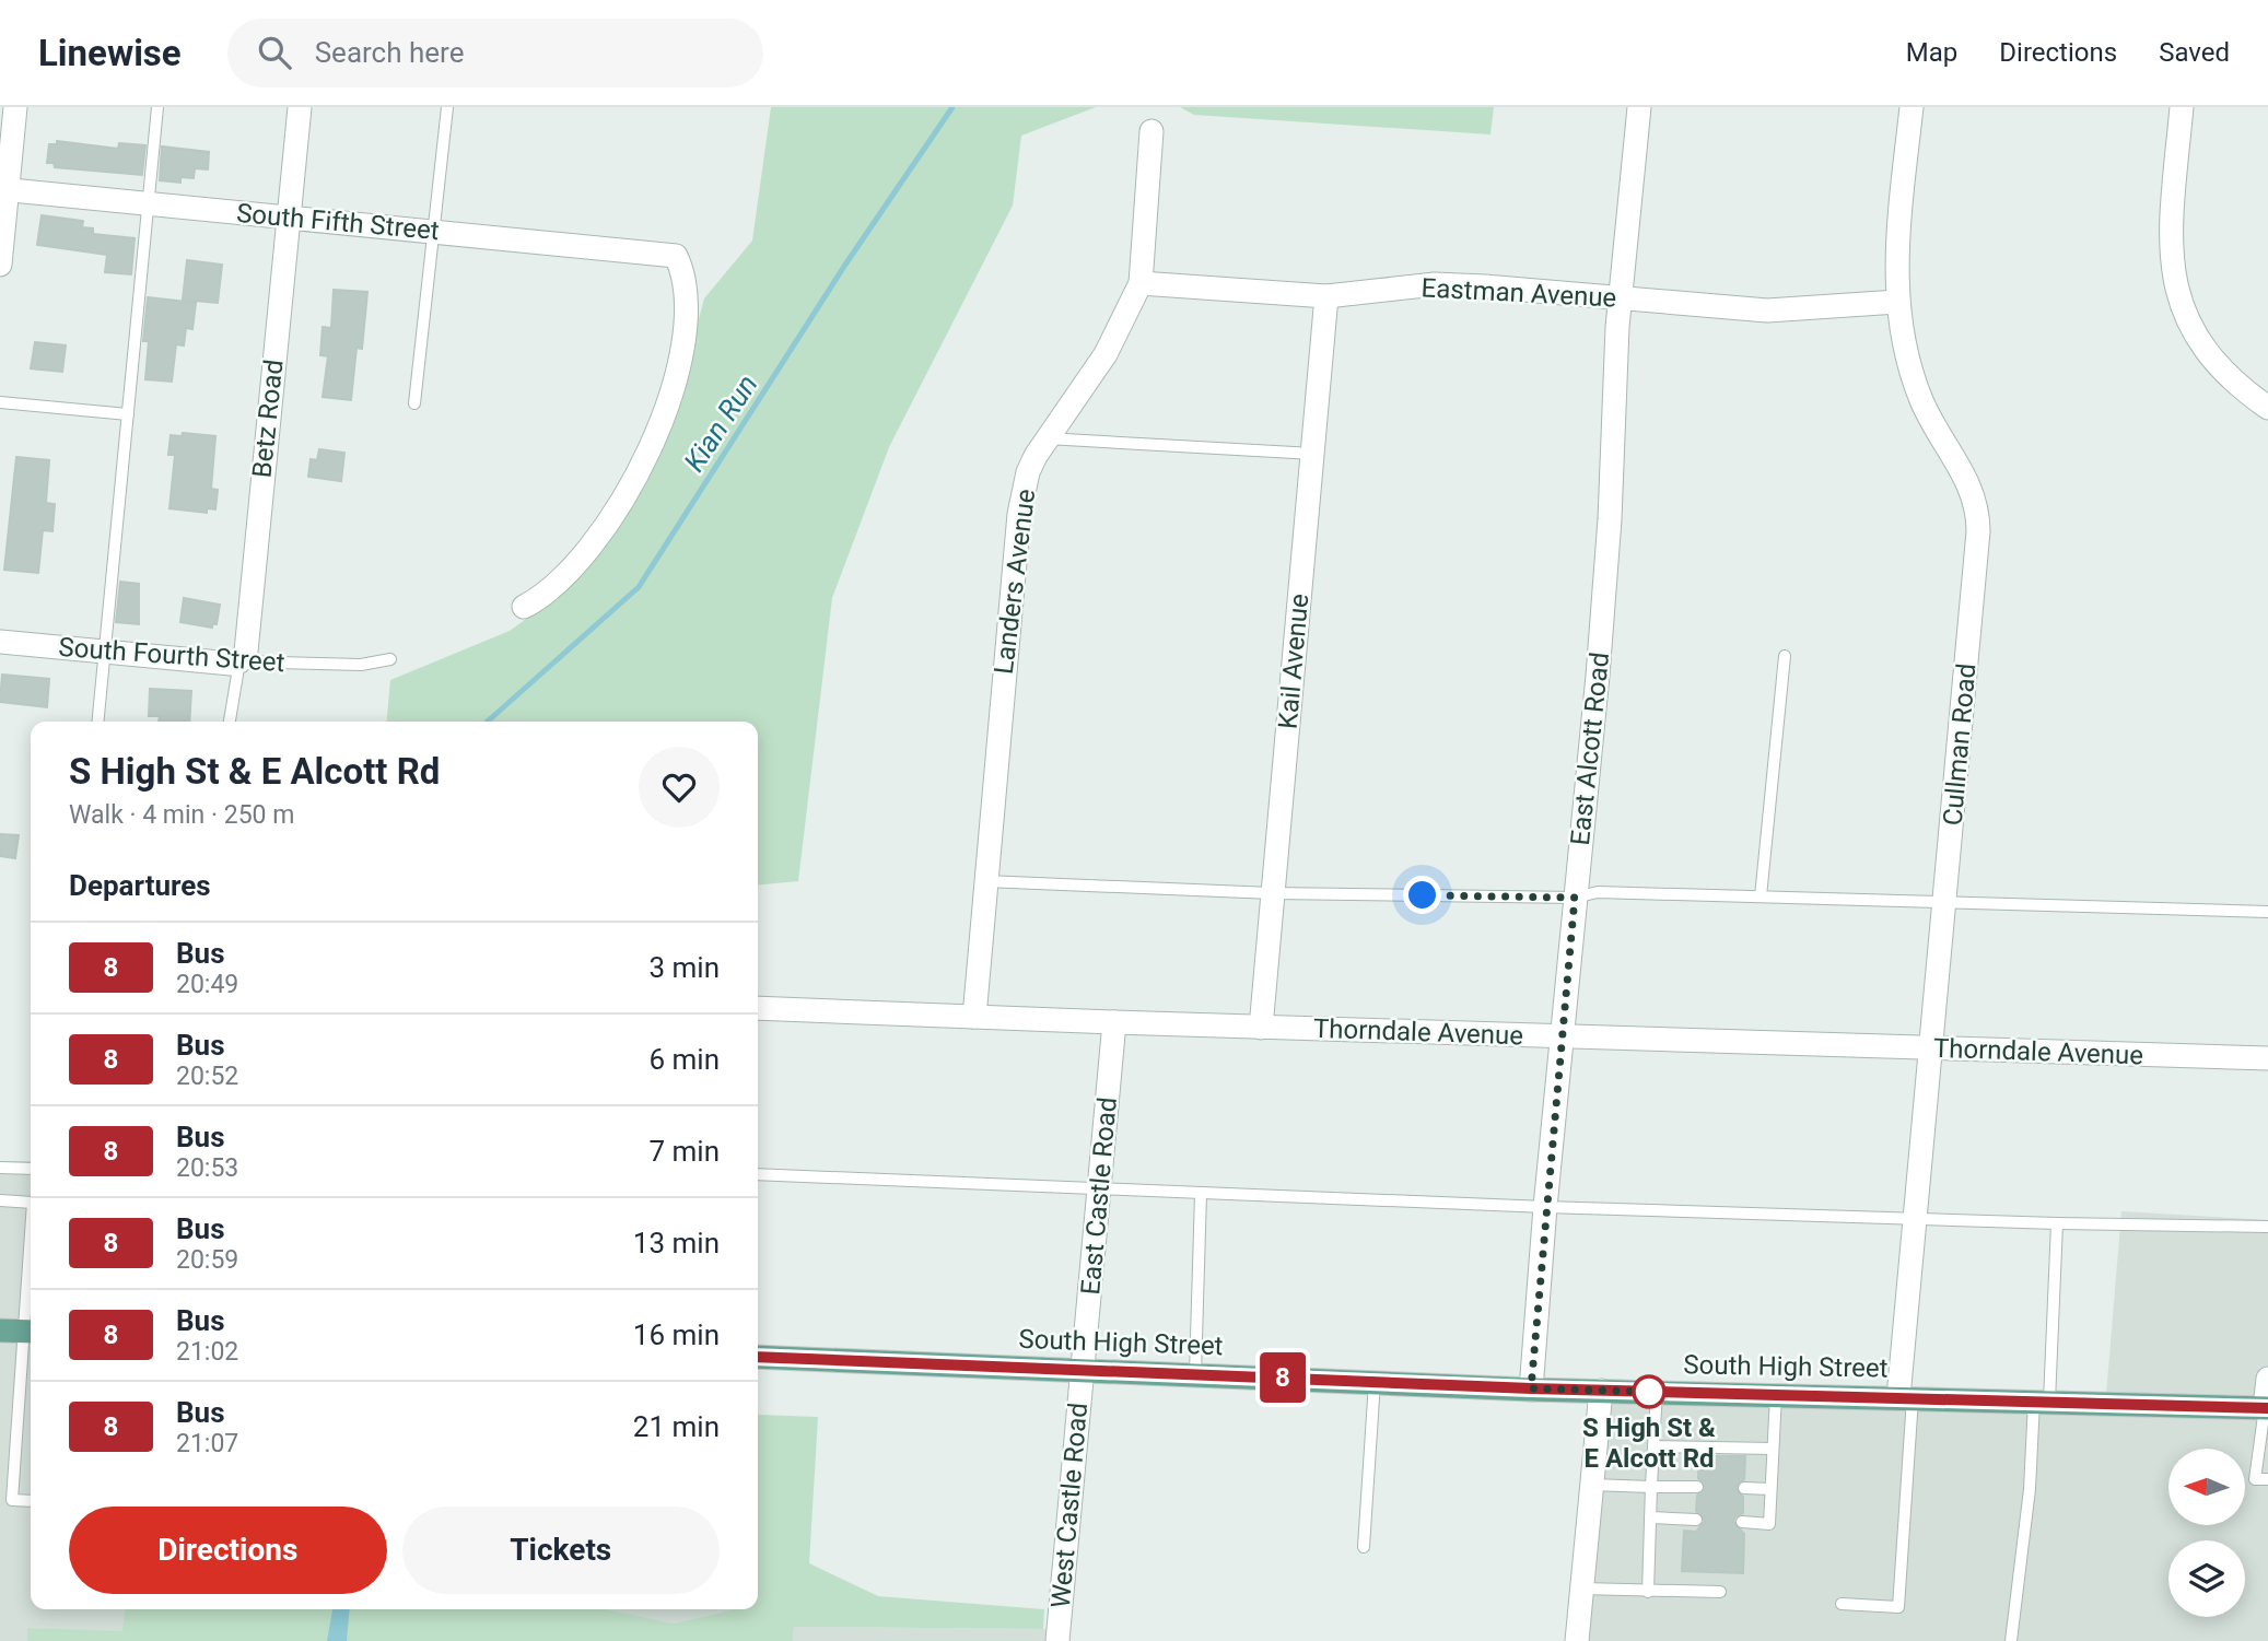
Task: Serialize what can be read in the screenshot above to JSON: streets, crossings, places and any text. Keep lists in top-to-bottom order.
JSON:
{
  "streets": {
    "main road": ["South High Street"],
    "street": [
      "South Fifth Street",
      "Eastman Avenue",
      "Betz Road",
      "Landers Avenue",
      "South Fourth Street",
      "Kail Avenue",
      "Cullman Road",
      "East Alcott Road",
      "Thorndale Avenue",
      "East Castle Road",
      "West Castle Road"
    ]
  },
  "crossings": [
    ["South Fifth Street", "Betz Road"],
    ["Eastman Avenue", "Landers Avenue"],
    ["Eastman Avenue", "Kail Avenue"],
    ["Eastman Avenue", "Cullman Road"],
    ["Eastman Avenue", "East Alcott Road"],
    ["Betz Road", "South Fourth Street"],
    ["Landers Avenue", "Thorndale Avenue"],
    ["Kail Avenue", "Thorndale Avenue"],
    ["Cullman Road", "Thorndale Avenue"],
    ["Cullman Road", "South High Street"],
    ["East Alcott Road", "Thorndale Avenue"],
    ["East Alcott Road", "South High Street"],
    ["Thorndale Avenue", "East Castle Road"],
    ["East Castle Road", "South High Street"],
    ["East Castle Road", "West Castle Road"],
    ["South High Street", "West Castle Road"]
  ],
  "water": ["Kian Run"],
  "places": ["S High St & E Alcott Rd"],
  "lines": ["bus line 8"],
  "north": "left",
  "page": {
    "header": "Linewise",
    "search": "Search here",
    "nav": ["Map", "Directions", "Saved"],
    "on_map": "8",
    "heading": [
      ["S High St & E Alcott Rd", "Walk · 4 min · 250 m"],
      "Departures"
    ],
    "list": [
      {
        "mark": "8",
        "name": "Bus",
        "note": "20:49",
        "value": "3 min"
      },
      {
        "mark": "8",
        "name": "Bus",
        "note": "20:52",
        "value": "6 min"
      },
      {
        "mark": "8",
        "name": "Bus",
        "note": "20:53",
        "value": "7 min"
      },
      {
        "mark": "8",
        "name": "Bus",
        "note": "20:59",
        "value": "13 min"
      },
      {
        "mark": "8",
        "name": "Bus",
        "note": "21:02",
        "value": "16 min"
      },
      {
        "mark": "8",
        "name": "Bus",
        "note": "21:07",
        "value": "21 min"
      }
    ],
    "buttons": ["Directions", "Tickets"]
  }
}
